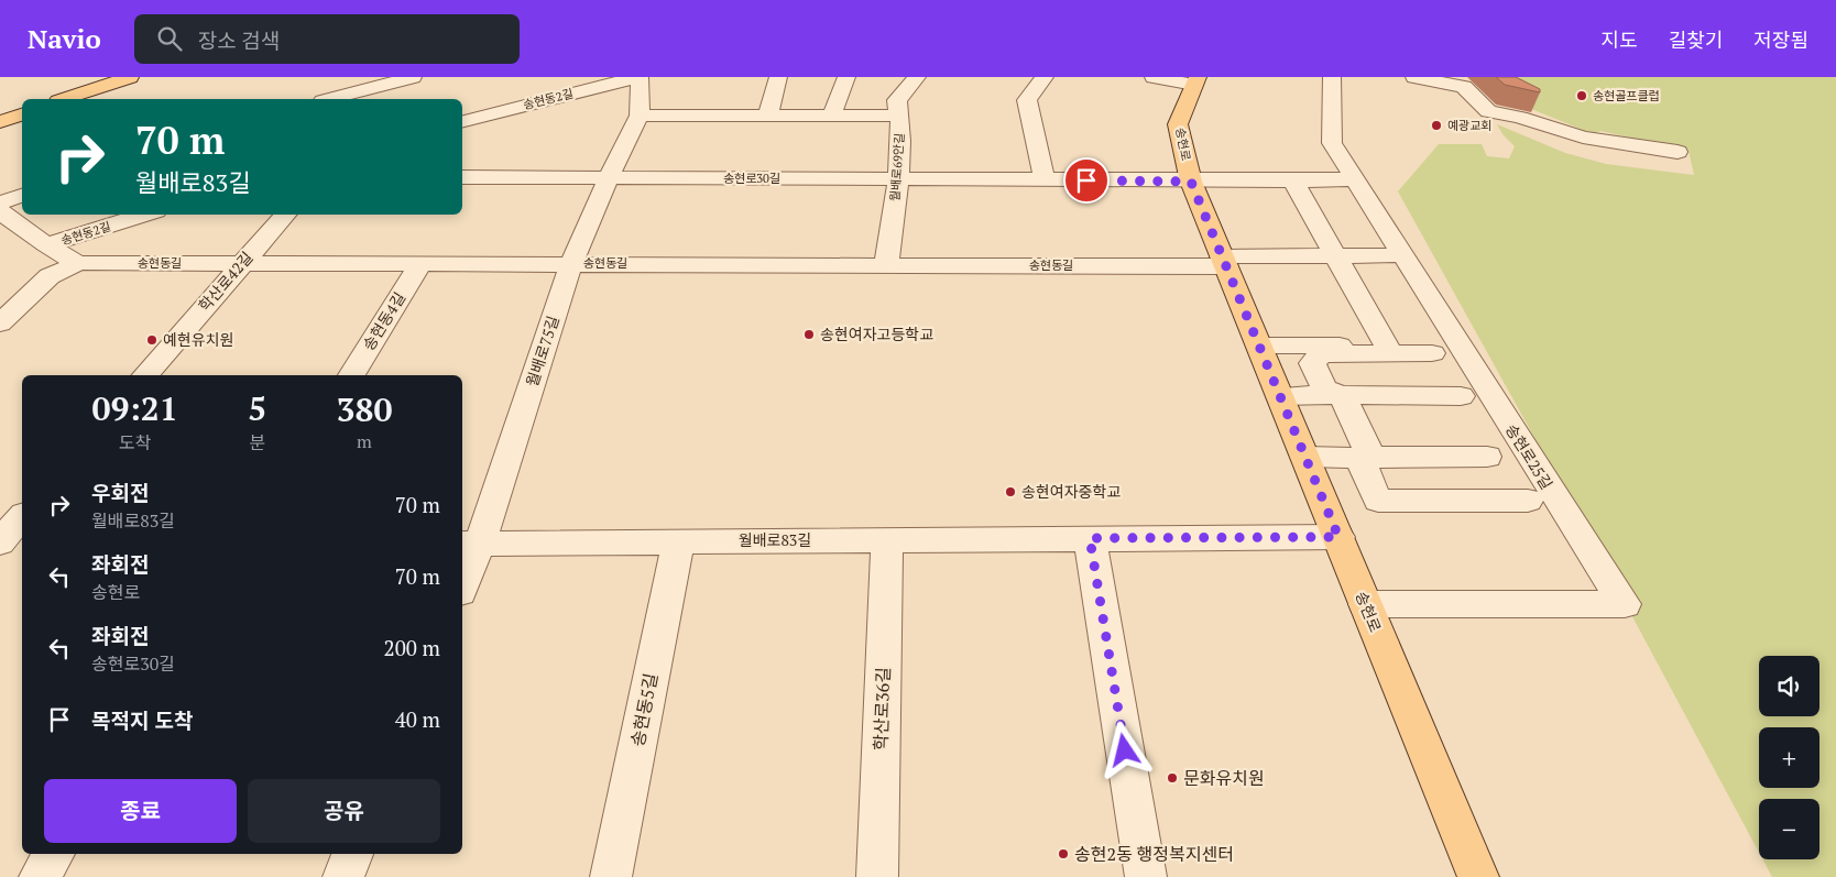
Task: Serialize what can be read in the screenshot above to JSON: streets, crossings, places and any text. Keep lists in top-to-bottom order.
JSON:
{
  "streets": {
    "main road": ["송현로"],
    "street": [
      "송현동2길",
      "월배로69안길",
      "송현로30길",
      "송현동길",
      "학산로42길",
      "송현동4길",
      "월배로75길",
      "송현로25길",
      "월배로83길",
      "학산로36길",
      "송현동5길"
    ]
  },
  "crossings": [
    ["송현동2길", "송현동길"],
    ["송현동2길", "월배로75길"],
    ["송현로", "송현로30길"],
    ["송현로", "송현동길"],
    ["송현로", "송현로25길"],
    ["송현로", "월배로83길"],
    ["월배로69안길", "송현로30길"],
    ["월배로69안길", "송현동길"],
    ["송현로30길", "월배로75길"],
    ["송현동길", "학산로42길"],
    ["송현동길", "송현동4길"],
    ["송현동길", "월배로75길"],
    ["송현동길", "송현로25길"],
    ["월배로75길", "월배로83길"],
    ["월배로83길", "학산로36길"],
    ["월배로83길", "송현동5길"]
  ],
  "places": [
    "송현골프클럽",
    "예광교회",
    "송현여자고등학교",
    "예현유치원",
    "송현여자중학교",
    "문화유치원",
    "송현2동 행정복지센터"
  ],
  "page": {
    "header": "Navio",
    "search": "장소 검색",
    "nav": ["지도", "길찾기", "저장됨"],
    "turn": ["70 m", "월배로83길"],
    "eta": [
      "09:21",
      "도착",
      "5",
      "분",
      "380",
      "m"
    ],
    "list": [
      {
        "name": "우회전",
        "note": "월배로83길",
        "value": "70 m"
      },
      {
        "name": "좌회전",
        "note": "송현로",
        "value": "70 m"
      },
      {
        "name": "좌회전",
        "note": "송현로30길",
        "value": "200 m"
      },
      {
        "name": "목적지 도착",
        "value": "40 m"
      }
    ],
    "map_buttons": ["+", "−"],
    "buttons": ["종료", "공유"]
  }
}
